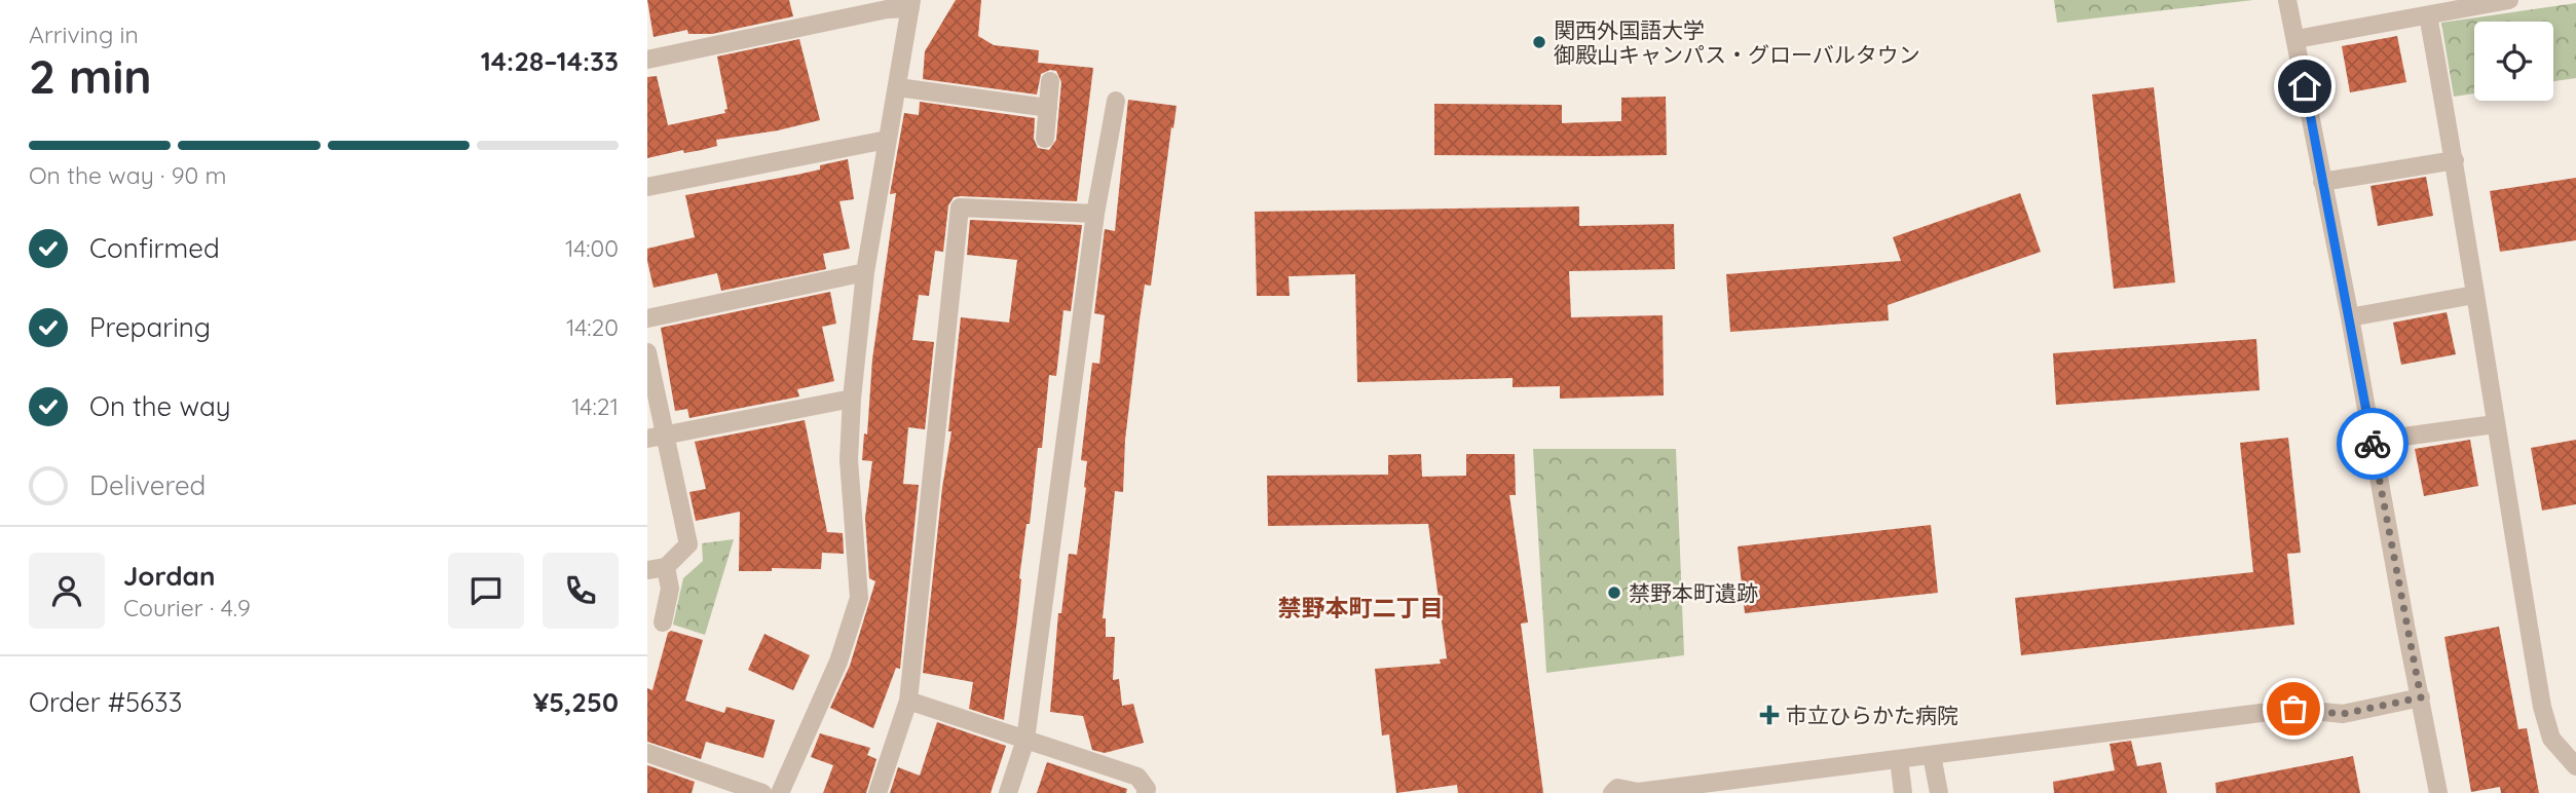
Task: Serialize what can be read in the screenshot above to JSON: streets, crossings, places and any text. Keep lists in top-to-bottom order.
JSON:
{
  "districts": ["禁野本町二丁目"],
  "places": {
    "other": ["関西外国語大学 御殿山キャンパス・グローバルタウン", "禁野本町遺跡"],
    "health": ["市立ひらかた病院"]
  },
  "page": {
    "heading": ["2 min", "Arriving in", "14:28–14:33"],
    "panel": [
      "Jordan",
      "Courier · 4.9",
      "Order #5633",
      "¥5,250"
    ],
    "bar": "On the way · 90 m",
    "list": [
      ["Confirmed", "14:00"],
      ["Preparing", "14:20"],
      ["On the way", "14:21"],
      "Delivered"
    ]
  }
}
